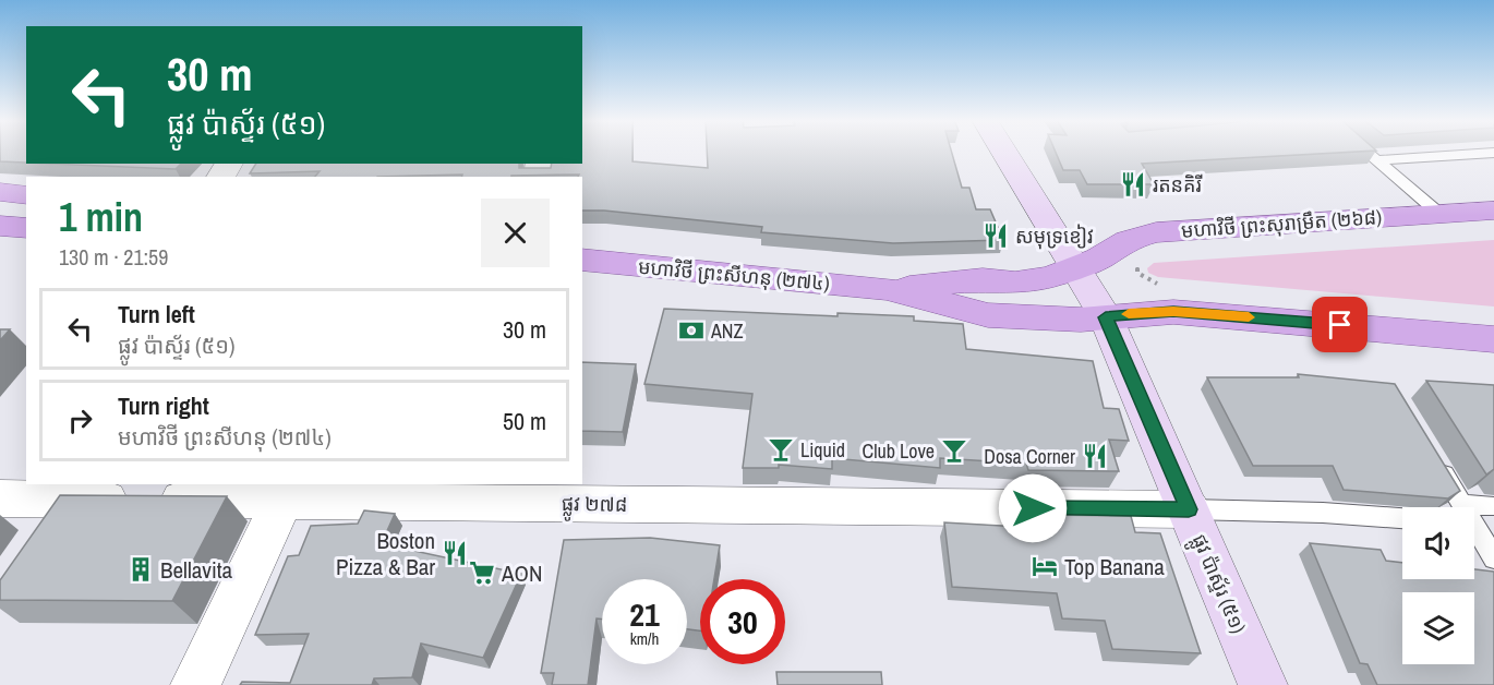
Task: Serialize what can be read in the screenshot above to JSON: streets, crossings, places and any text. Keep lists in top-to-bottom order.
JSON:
{
  "streets": {
    "main road": ["មហាវិថី ព្រះសុរាម្រឹត (២៦៨)", "មហាវិថី ព្រះសីហនុ (២៧៤)"],
    "street": ["ផ្លូវ ២៧៨", "ផ្លូវ ប៉ាស្ទ័រ (៥១)"]
  },
  "crossings": [
    ["មហាវិថី ព្រះសុរាម្រឹត (២៦៨)", "មហាវិថី ព្រះសីហនុ (២៧៤)"],
    ["មហាវិថី ព្រះសុរាម្រឹត (២៦៨)", "ផ្លូវ ប៉ាស្ទ័រ (៥១)"],
    ["មហាវិថី ព្រះសីហនុ (២៧៤)", "ផ្លូវ ប៉ាស្ទ័រ (៥១)"],
    ["ផ្លូវ ២៧៨", "ផ្លូវ ប៉ាស្ទ័រ (៥១)"]
  ],
  "places": {
    "restaurant": [
      "រតនគិរី",
      "សមុទ្រខៀវ",
      "Dosa Corner",
      "Boston Pizza & Bar"
    ],
    "bank": ["ANZ"],
    "bar": ["Liquid", "Club Love"],
    "hotel": ["Top Banana"],
    "building": ["Bellavita"],
    "supermarket": ["AON"]
  },
  "page": {
    "turn": ["30 m", "ផ្លូវ ប៉ាស្ទ័រ (៥១)"],
    "heading": ["1 min", "130 m · 21:59"],
    "list": [
      {
        "name": "Turn left",
        "note": "ផ្លូវ ប៉ាស្ទ័រ (៥១)",
        "value": "30 m"
      },
      {
        "name": "Turn right",
        "note": "មហាវិថី ព្រះសីហនុ (២៧៤)",
        "value": "50 m"
      }
    ],
    "speed": "21 km/h",
    "limit": "30"
  }
}
